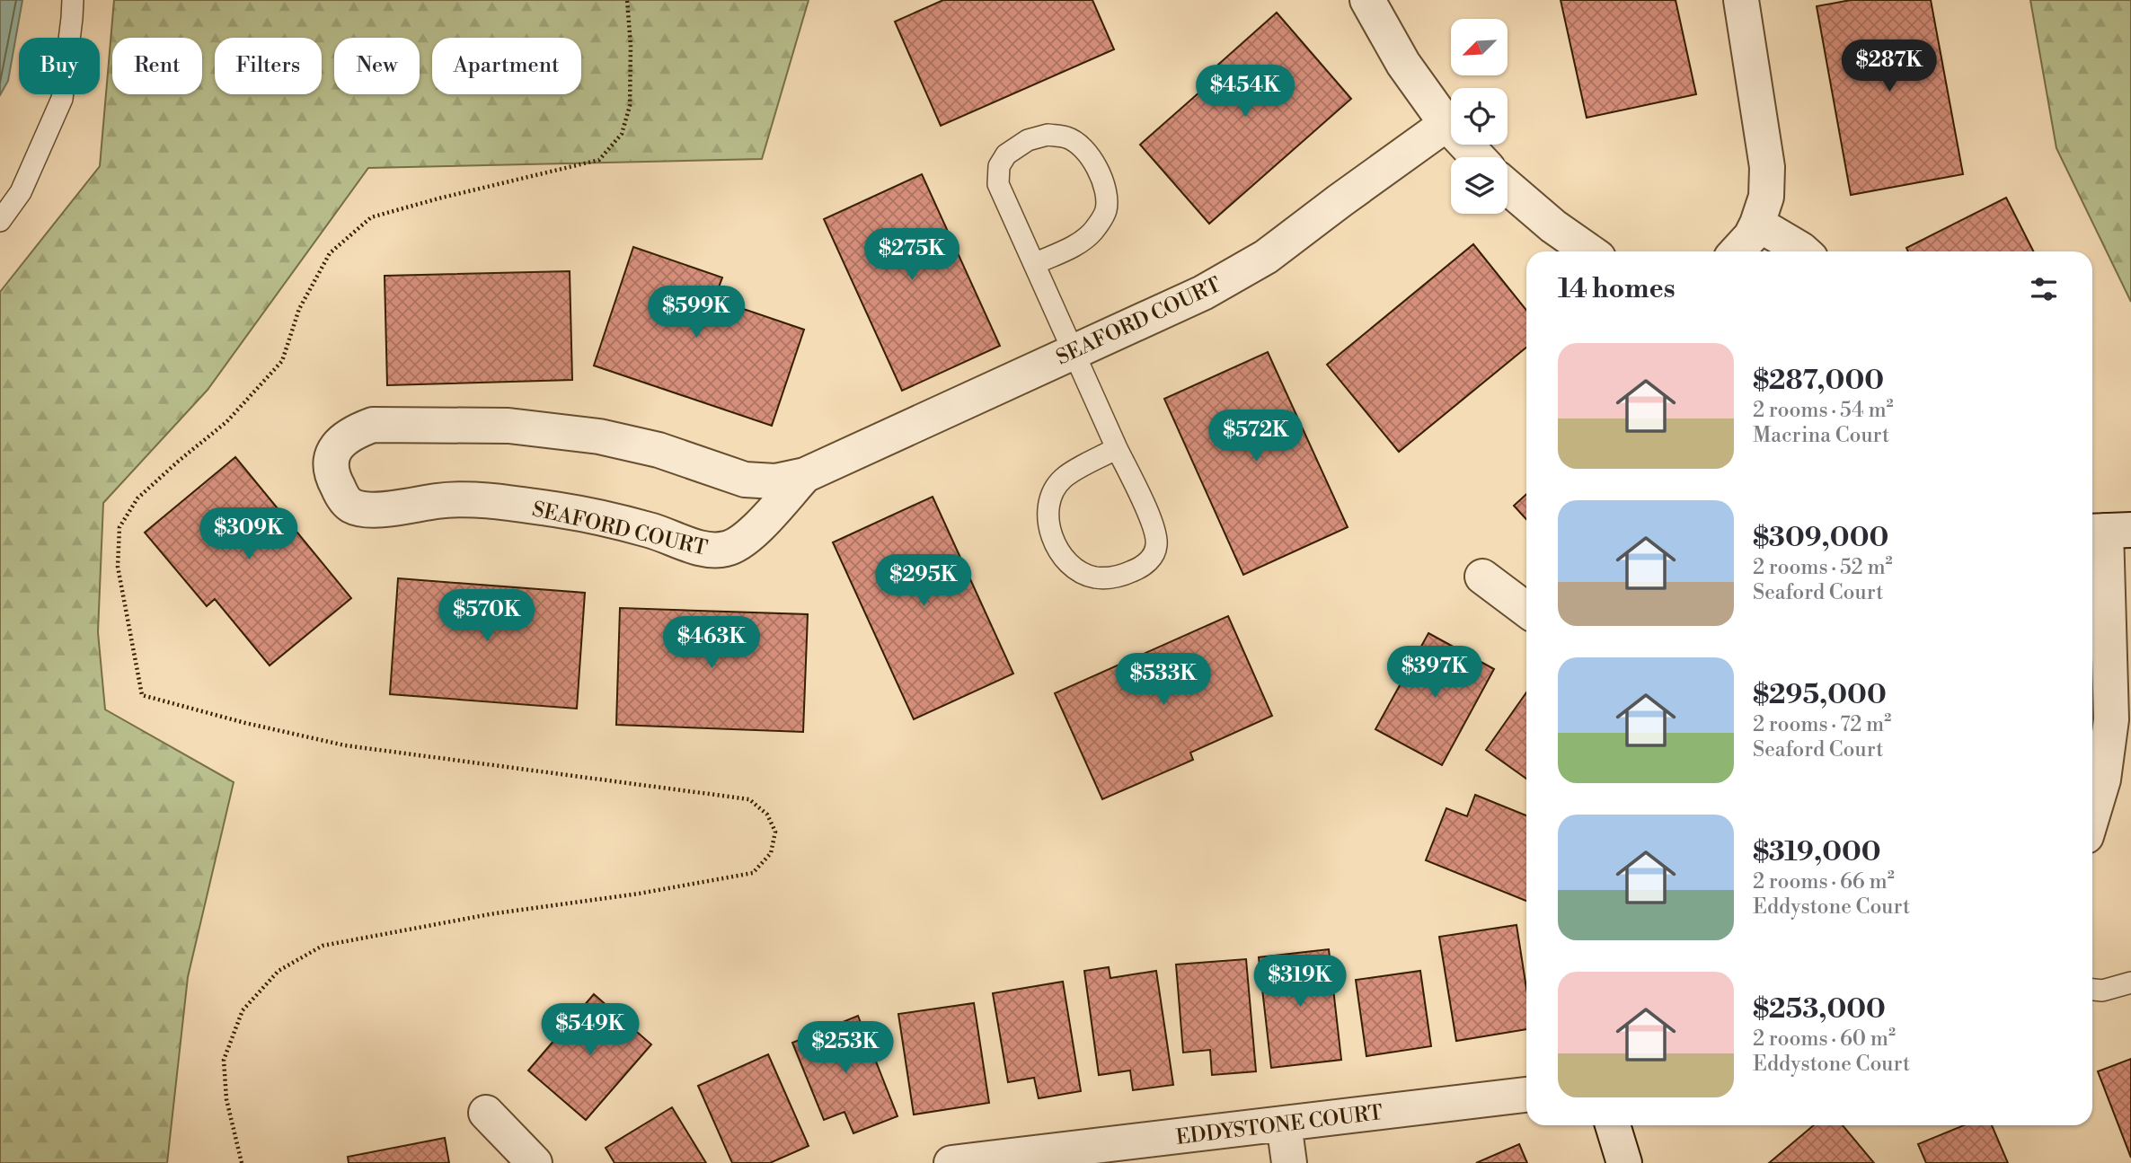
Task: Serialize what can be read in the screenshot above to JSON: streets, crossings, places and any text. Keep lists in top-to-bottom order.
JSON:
{
  "streets": {
    "street": ["SEAFORD COURT", "EDDYSTONE COURT"]
  },
  "north": "bottom left",
  "page": {
    "chip": [
      "Buy",
      "Rent",
      "Filters",
      "New",
      "Apartment"
    ],
    "price": [
      "$287K",
      "$454K",
      "$275K",
      "$599K",
      "$572K",
      "$309K",
      "$295K",
      "$570K",
      "$463K",
      "$397K",
      "$533K",
      "$319K",
      "$549K",
      "$253K"
    ],
    "heading": "14 homes",
    "list": [
      {
        "name": "$287,000",
        "note": "2 rooms · 54 m² · Macrina Court"
      },
      {
        "name": "$309,000",
        "note": "2 rooms · 52 m² · Seaford Court"
      },
      {
        "name": "$295,000",
        "note": "2 rooms · 72 m² · Seaford Court"
      },
      {
        "name": "$319,000",
        "note": "2 rooms · 66 m² · Eddystone Court"
      },
      {
        "name": "$253,000",
        "note": "2 rooms · 60 m² · Eddystone Court"
      }
    ]
  }
}
